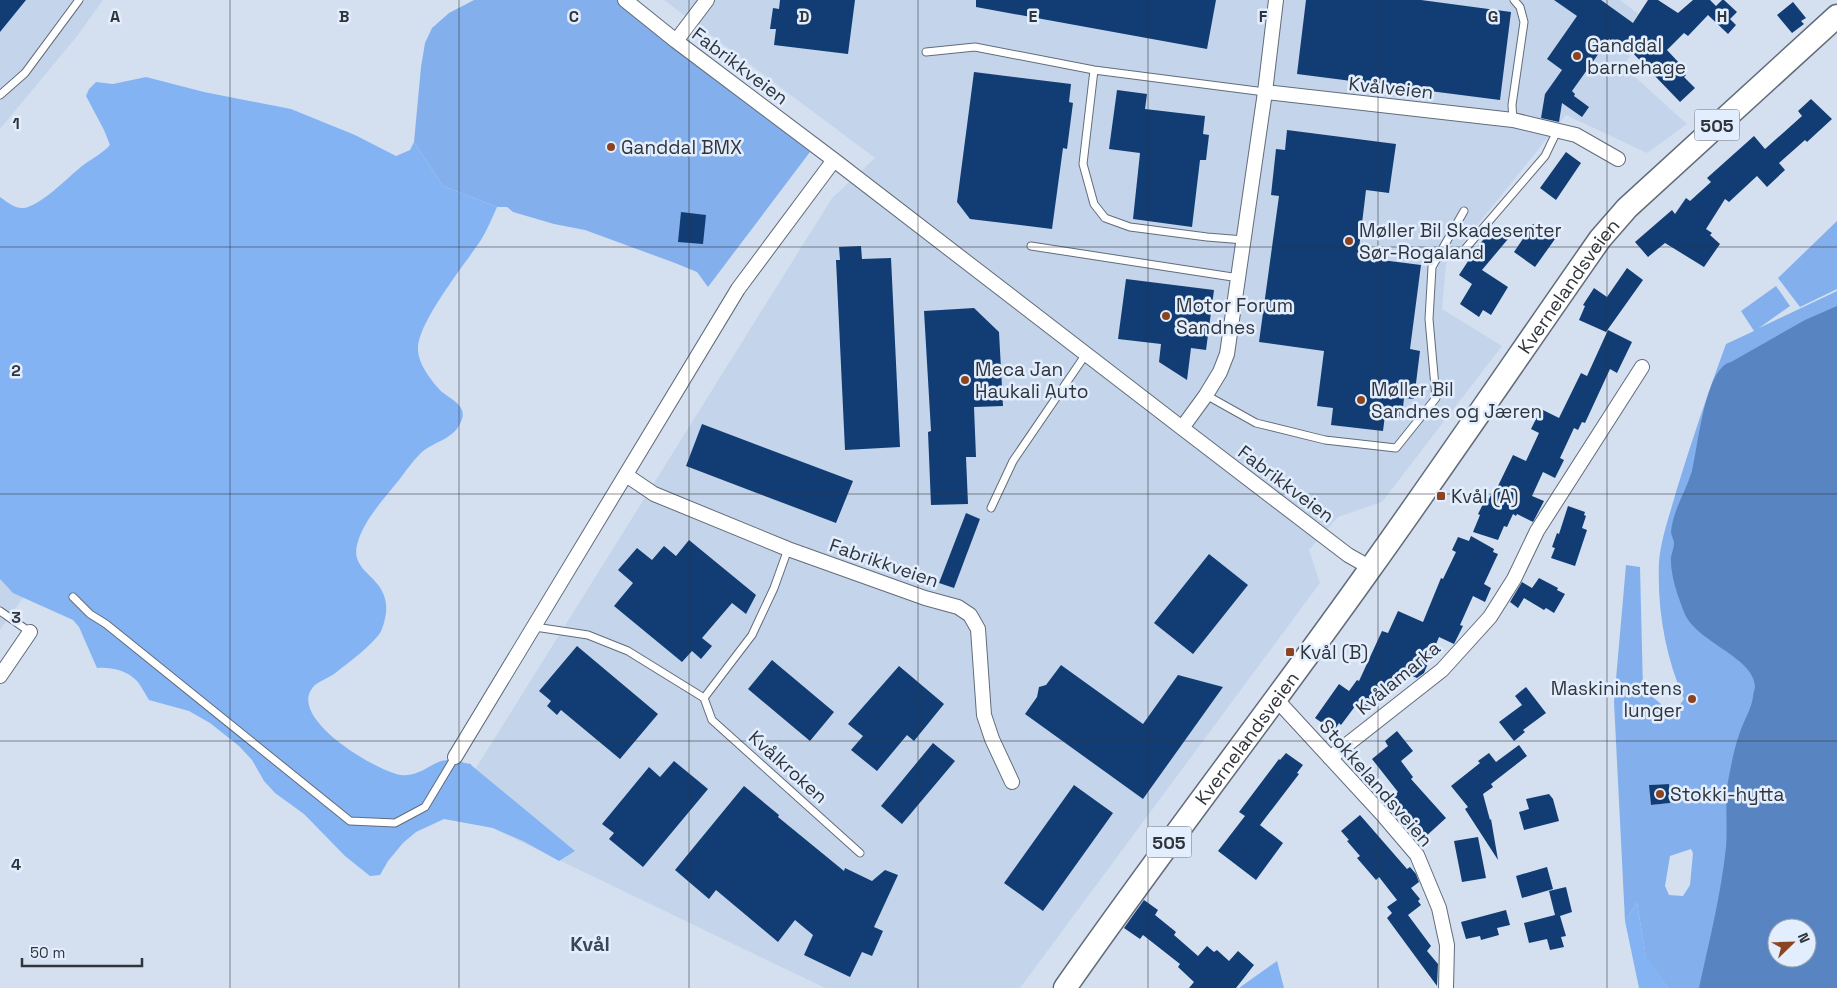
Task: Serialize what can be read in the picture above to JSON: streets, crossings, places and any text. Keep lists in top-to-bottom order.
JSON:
{
  "streets": {
    "main road": ["505", "Kvernelandsveien"],
    "street": [
      "Fabrikkveien",
      "Kvålveien",
      "Kvålamarka",
      "Stokkelandsveien"
    ],
    "lane": ["Kvålkroken"]
  },
  "crossings": [
    ["Fabrikkveien", "Kvernelandsveien"],
    ["Kvernelandsveien", "Stokkelandsveien"],
    ["Kvålamarka", "Stokkelandsveien"]
  ],
  "districts": ["Kvål"],
  "places": {
    "other": [
      "Ganddal barnehage",
      "Ganddal BMX",
      "Møller Bil Skadesenter Sør-Rogaland",
      "Motor Forum Sandnes",
      "Meca Jan Haukali Auto",
      "Møller Bil Sandnes og Jæren",
      "Maskininstens lunger",
      "Stokki-hytta"
    ],
    "transit": ["Kvål (A)", "Kvål (B)"]
  },
  "scale_bar": "50 m",
  "north": "top right",
  "grid": {
    "columns": [
      "A",
      "B",
      "C",
      "D",
      "E",
      "F",
      "G",
      "H"
    ],
    "rows": [
      "1",
      "2",
      "3",
      "4"
    ]
  }
}
